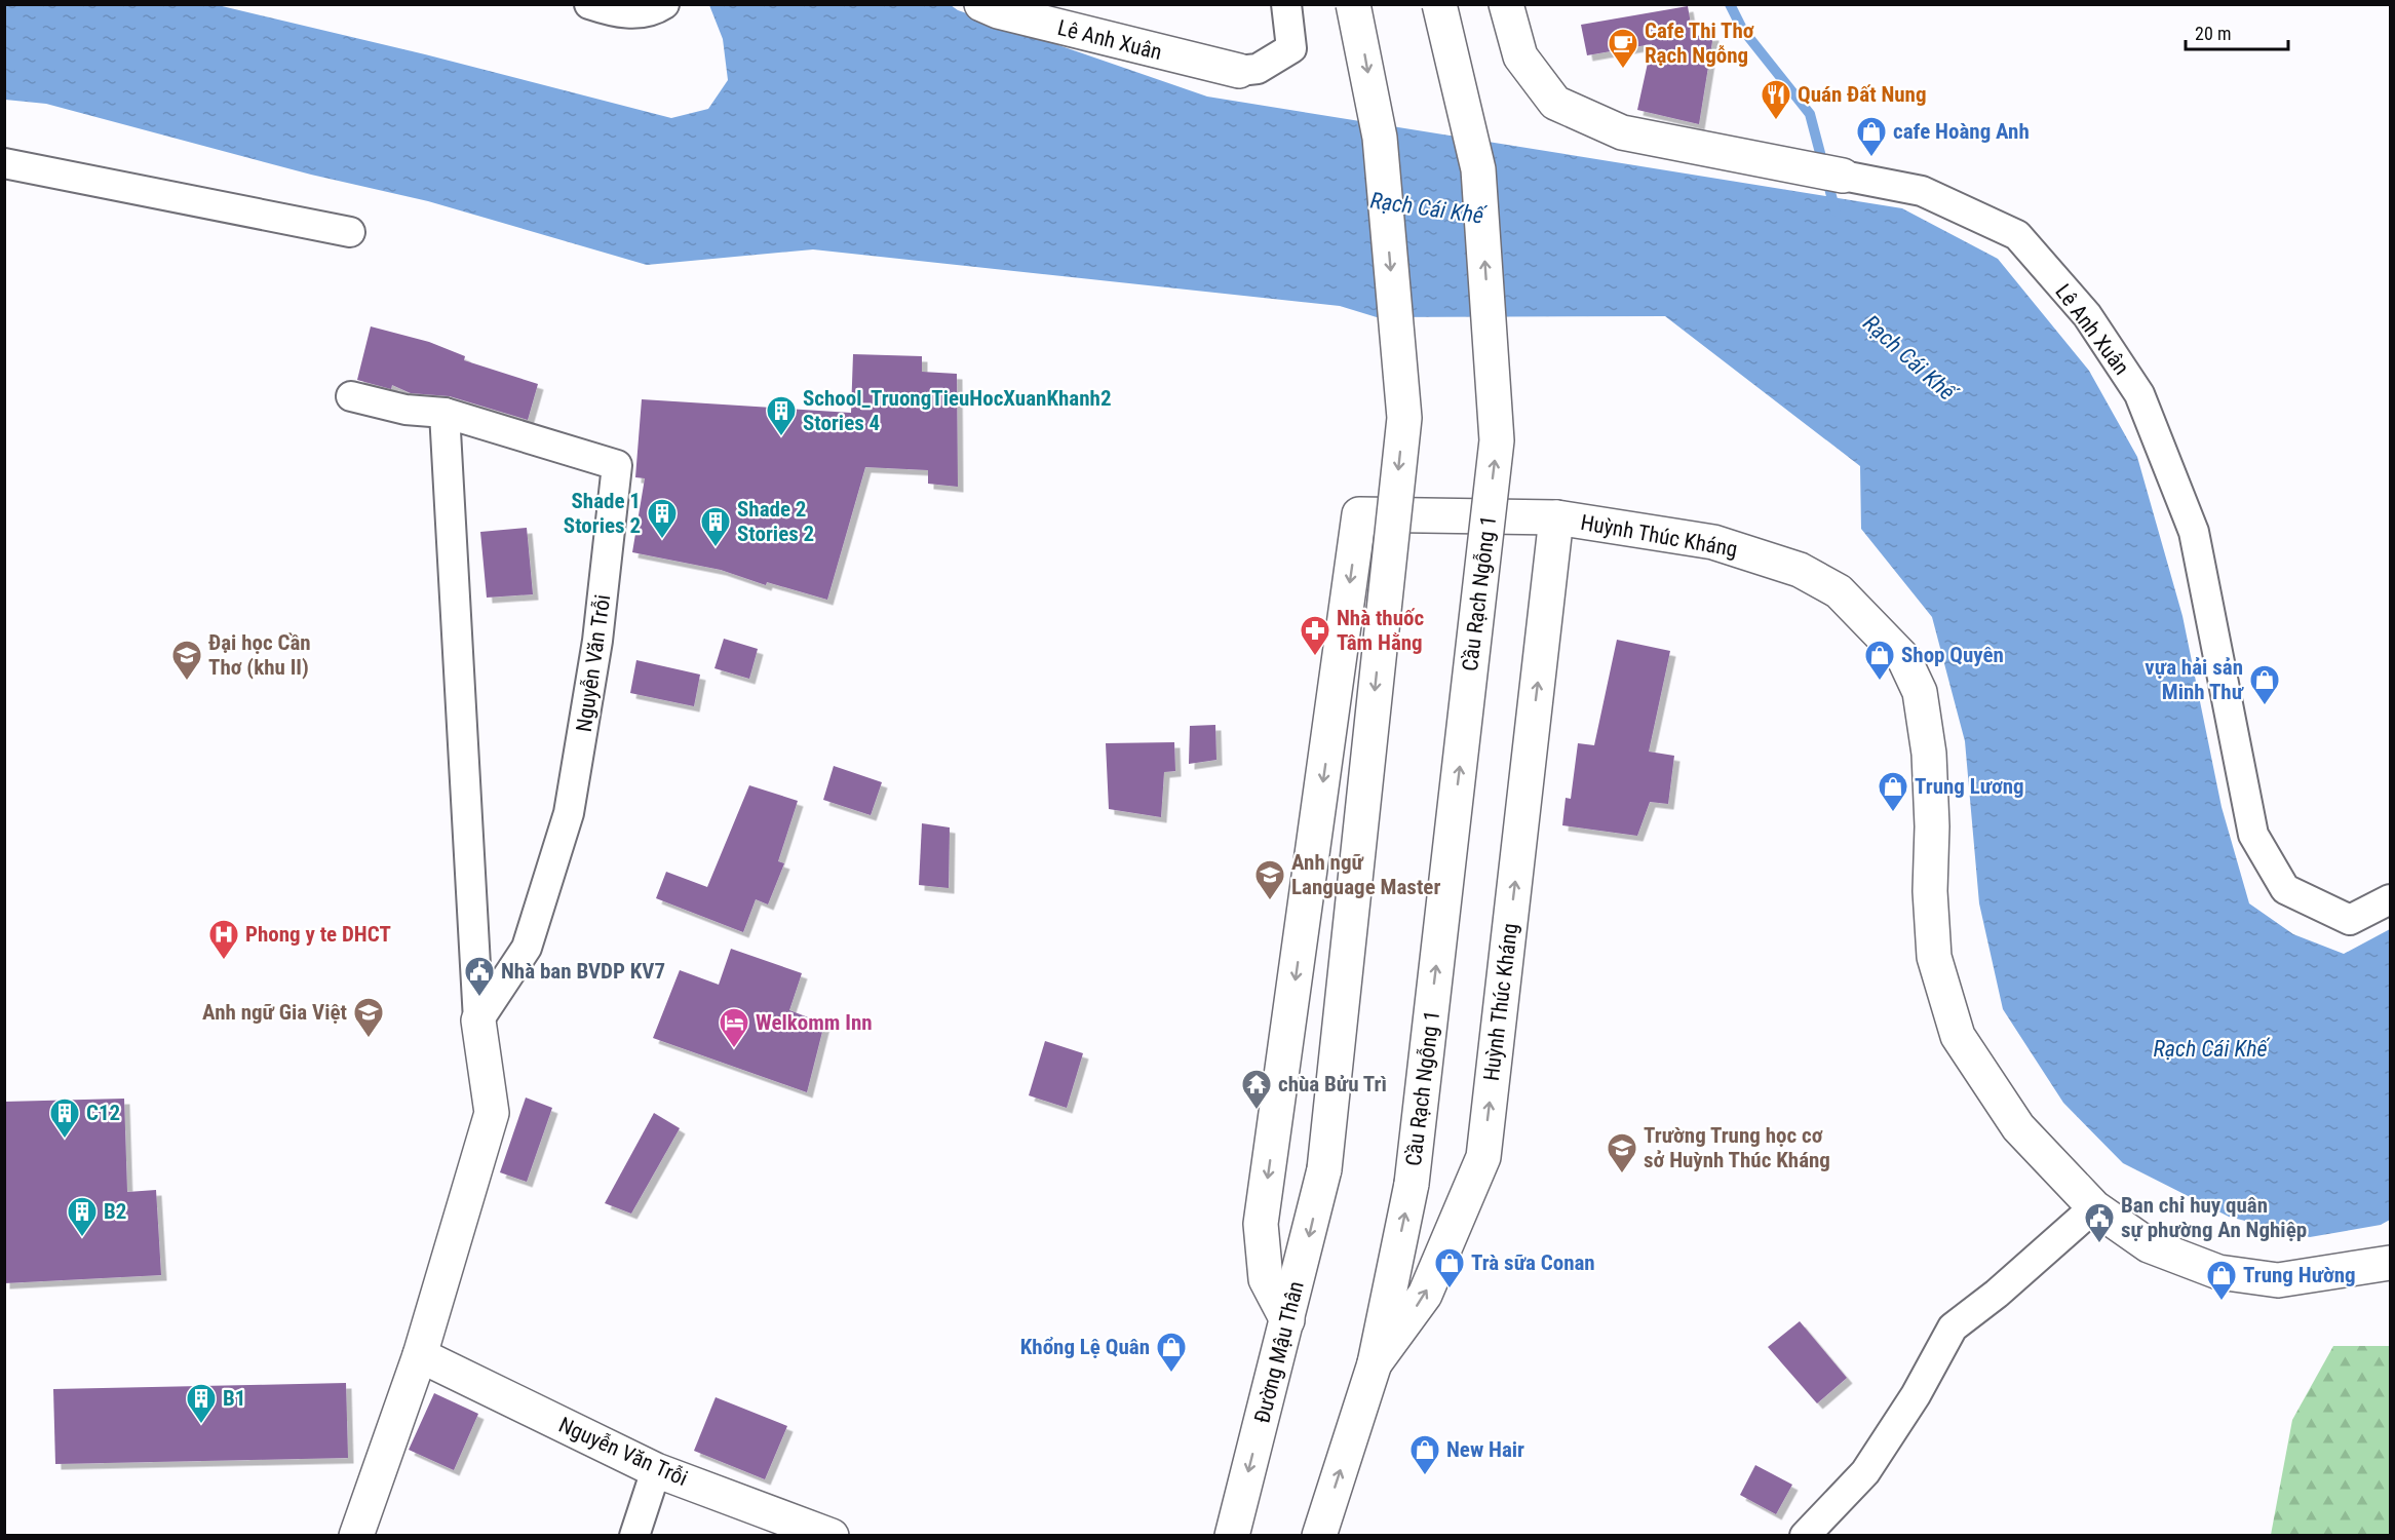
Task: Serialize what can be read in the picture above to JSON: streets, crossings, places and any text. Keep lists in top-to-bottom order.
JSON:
{
  "streets": {
    "street": [
      "Lê Anh Xuân",
      "Huỳnh Thúc Kháng",
      "Cầu Rạch Ngỗng 1",
      "Nguyễn Văn Trỗi",
      "Đường Mậu Thân"
    ]
  },
  "crossings": [
    ["Huỳnh Thúc Kháng", "Cầu Rạch Ngỗng 1"]
  ],
  "one_way": ["Huỳnh Thúc Kháng", "Cầu Rạch Ngỗng 1", "Đường Mậu Thân"],
  "water": ["Rạch Cái Khế"],
  "places": {
    "cafe": ["Cafe Thi Thơ Rạch Ngỗng"],
    "restaurant": ["Quán Đất Nung"],
    "shop": [
      "cafe Hoàng Anh",
      "Shop Quyên",
      "vựa hải sản Minh Thư",
      "Trung Lương",
      "Trà sữa Conan",
      "Trung Hường",
      "Khổng Lệ Quân",
      "New Hair"
    ],
    "building": [
      "School_TruongTieuHocXuanKhanh2 Stories 4",
      "Shade 1 Stories 2",
      "Shade 2 Stories 2",
      "C12",
      "B2",
      "B1"
    ],
    "pharmacy": ["Nhà thuốc Tâm Hằng"],
    "school or university": [
      "Đại học Cần Thơ (khu II)",
      "Anh ngữ Language Master",
      "Anh ngữ Gia Việt",
      "Trường Trung học cơ sở Huỳnh Thúc Kháng"
    ],
    "hospital": ["Phong y te DHCT"],
    "public building": ["Nhà ban BVDP KV7", "Ban chỉ huy quân sự phường An Nghiệp"],
    "hotel": ["Welkomm Inn"],
    "temple": ["chùa Bửu Trì"]
  },
  "scale_bar": "20 m"
}
